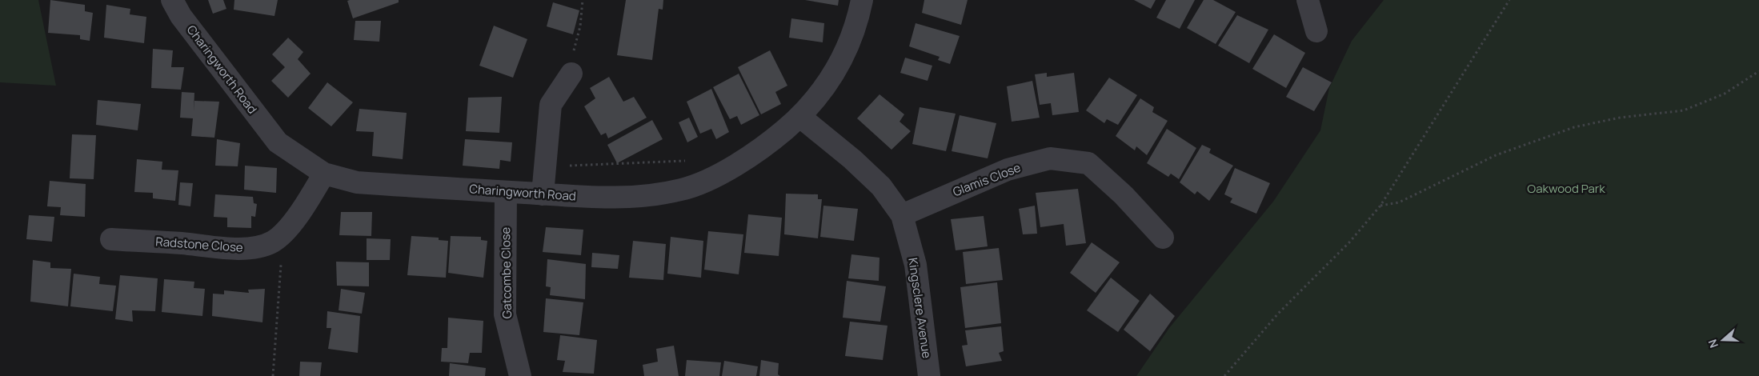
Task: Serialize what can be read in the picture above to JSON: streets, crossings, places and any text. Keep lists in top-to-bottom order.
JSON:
{
  "streets": {
    "street": [
      "Charingworth Road",
      "Glamis Close",
      "Radstone Close",
      "Gatcombe Close",
      "Kingsclere Avenue"
    ]
  },
  "crossings": [
    ["Charingworth Road", "Radstone Close"],
    ["Charingworth Road", "Gatcombe Close"],
    ["Charingworth Road", "Kingsclere Avenue"],
    ["Glamis Close", "Kingsclere Avenue"]
  ],
  "parks": ["Oakwood Park"],
  "north": "left"
}
